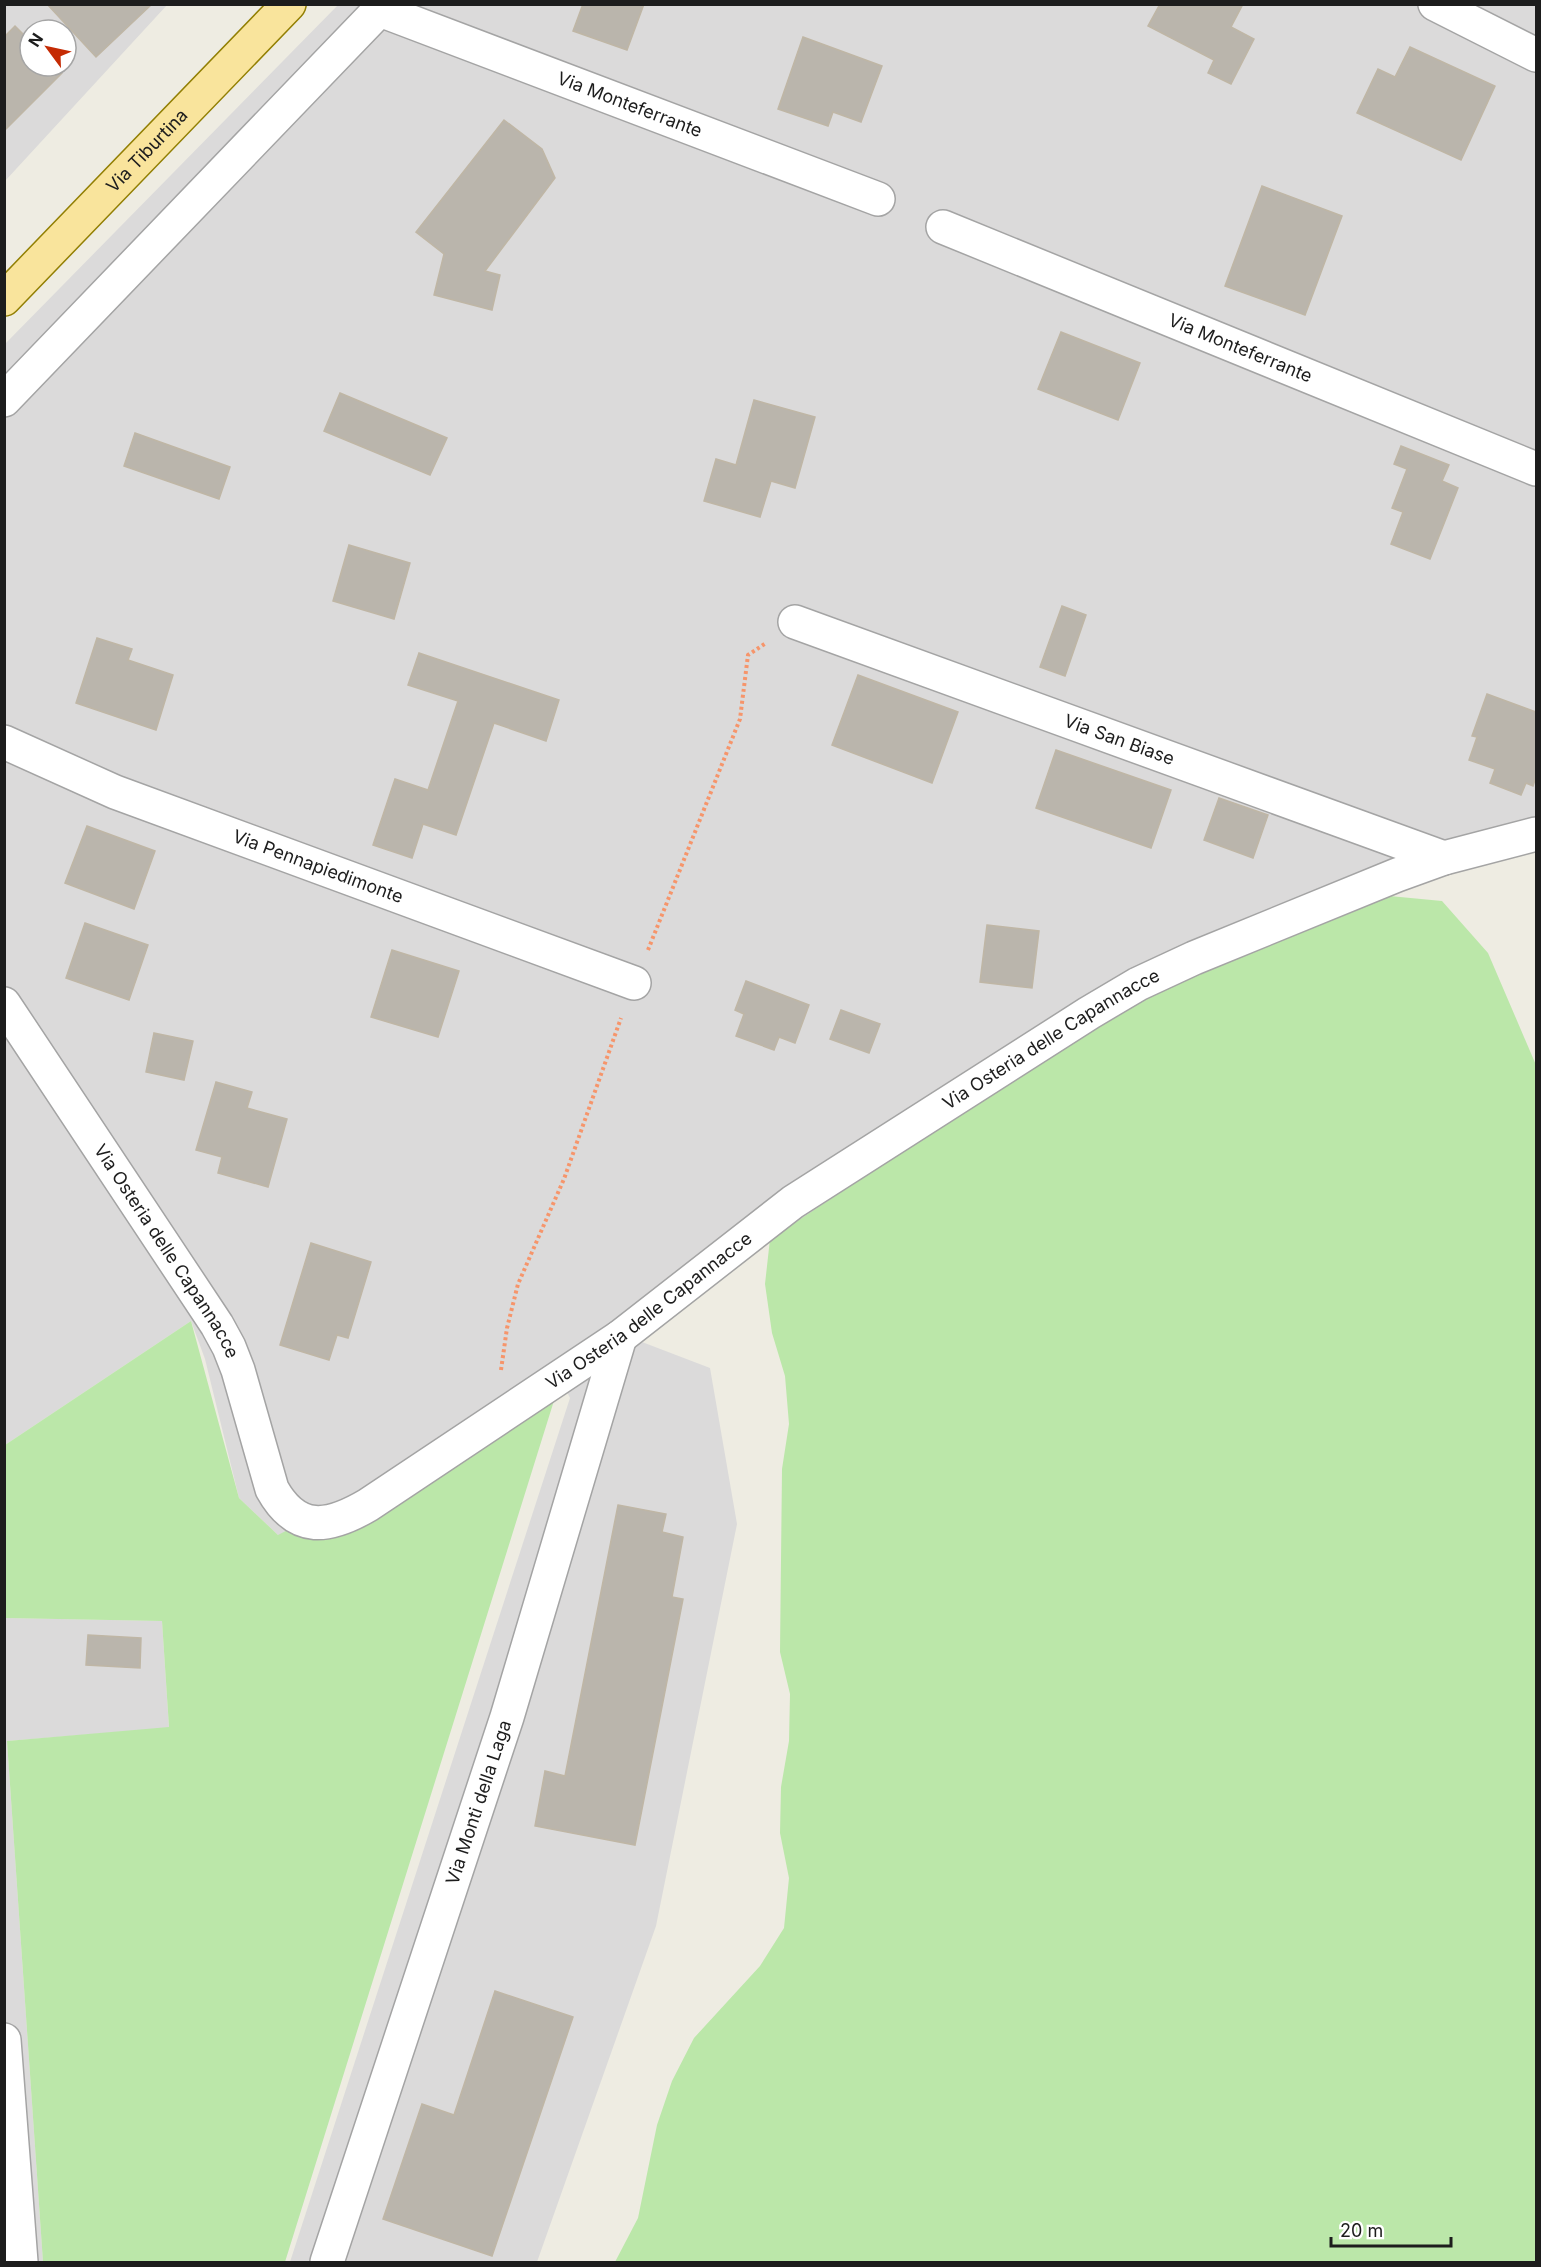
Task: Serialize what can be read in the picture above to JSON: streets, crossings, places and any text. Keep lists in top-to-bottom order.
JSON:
{
  "streets": {
    "main road": ["Via Tiburtina"],
    "street": [
      "Via Monteferrante",
      "Via San Biase",
      "Via Pennapiedimonte",
      "Via Osteria delle Capannacce",
      "Via Monti della Laga"
    ]
  },
  "crossings": [
    ["Via San Biase", "Via Osteria delle Capannacce"],
    ["Via Osteria delle Capannacce", "Via Monti della Laga"]
  ],
  "scale_bar": "20 m",
  "north": "top left"
}
